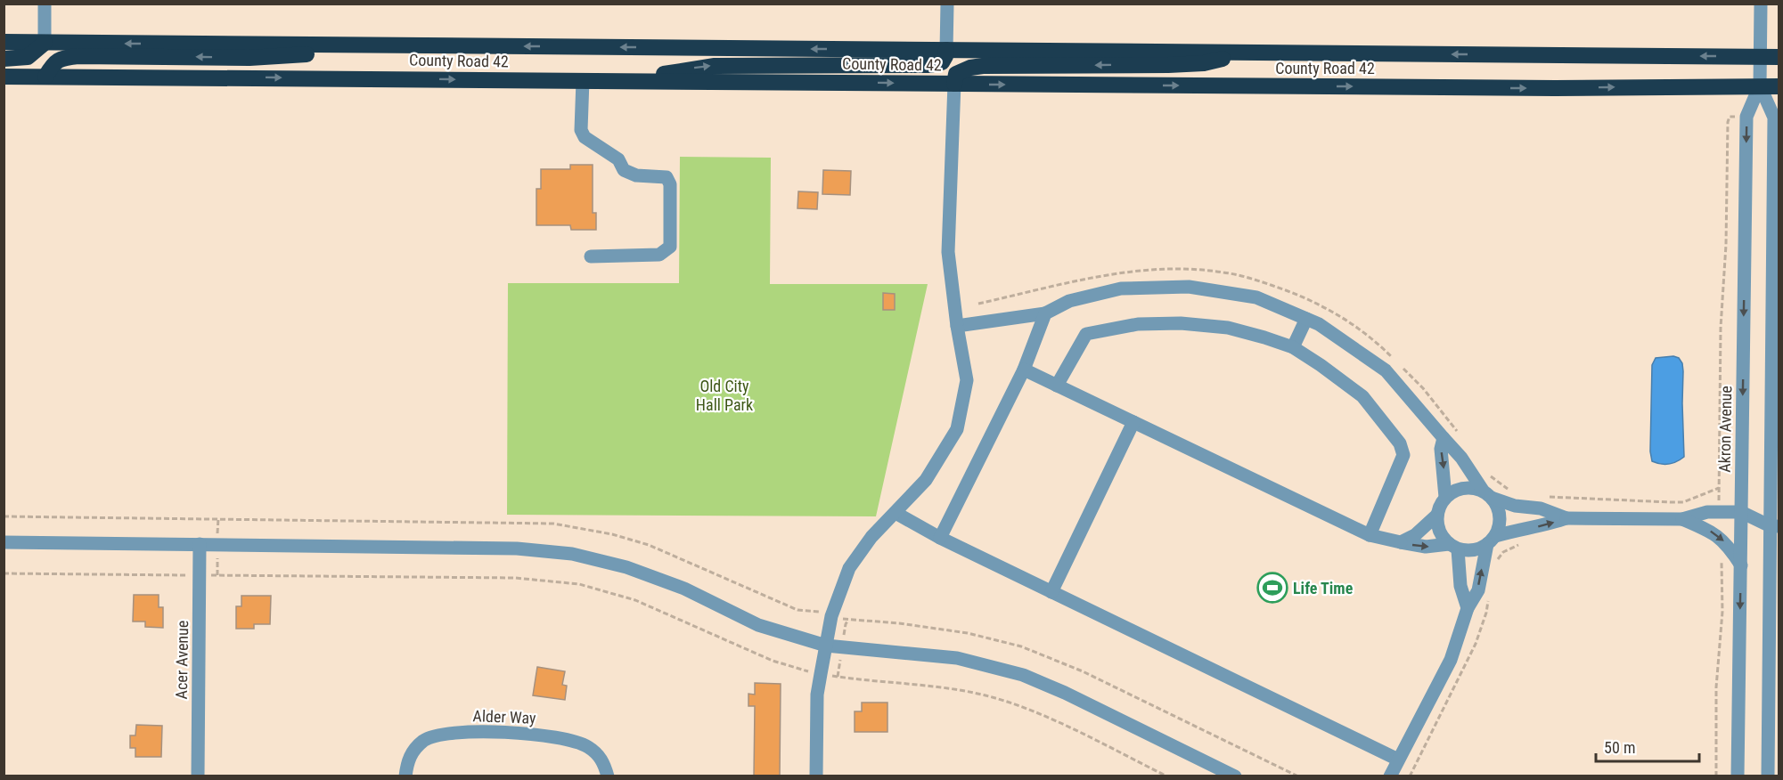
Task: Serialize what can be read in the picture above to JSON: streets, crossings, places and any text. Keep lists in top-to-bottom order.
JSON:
{
  "streets": {
    "highway": ["County Road 42"],
    "street": ["Akron Avenue", "Acer Avenue", "Alder Way"]
  },
  "crossings": [
    ["County Road 42", "Akron Avenue"]
  ],
  "parks": ["Old City Hall Park"],
  "places": {
    "sports": ["Life Time"]
  },
  "scale_bar": "50 m"
}
